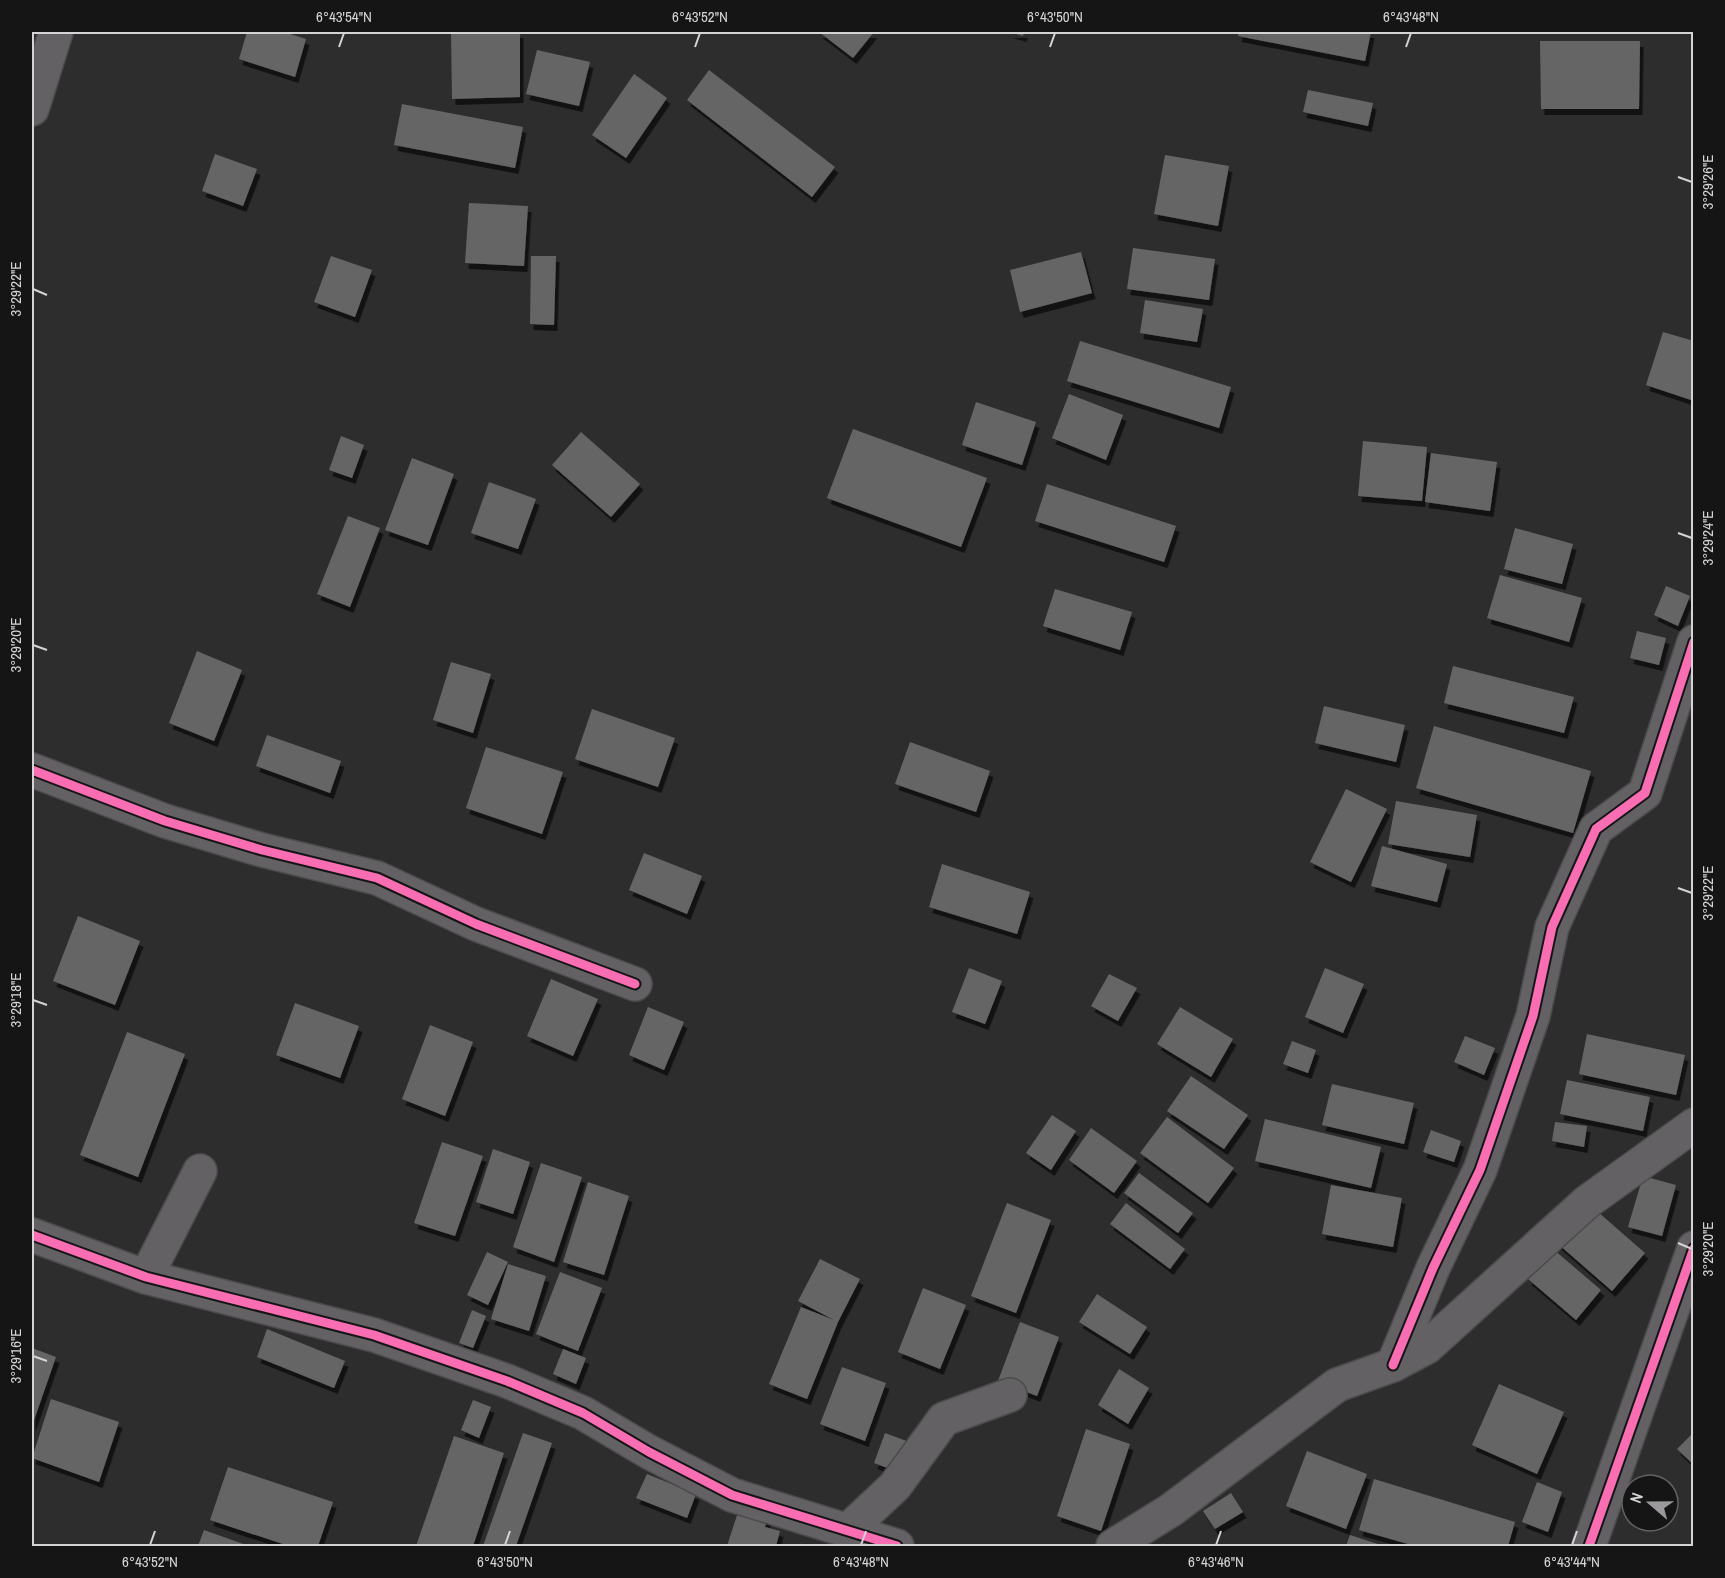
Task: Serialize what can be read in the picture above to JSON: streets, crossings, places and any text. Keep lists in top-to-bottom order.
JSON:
{
  "north": "left",
  "coordinates": [
    "6°43'54\"N",
    "6°43'52\"N",
    "6°43'50\"N",
    "6°43'48\"N",
    "3°29'26\"E",
    "3°29'22\"E",
    "3°29'24\"E",
    "3°29'20\"E",
    "3°29'18\"E",
    "3°29'16\"E",
    "6°43'46\"N",
    "6°43'44\"N"
  ]
}
